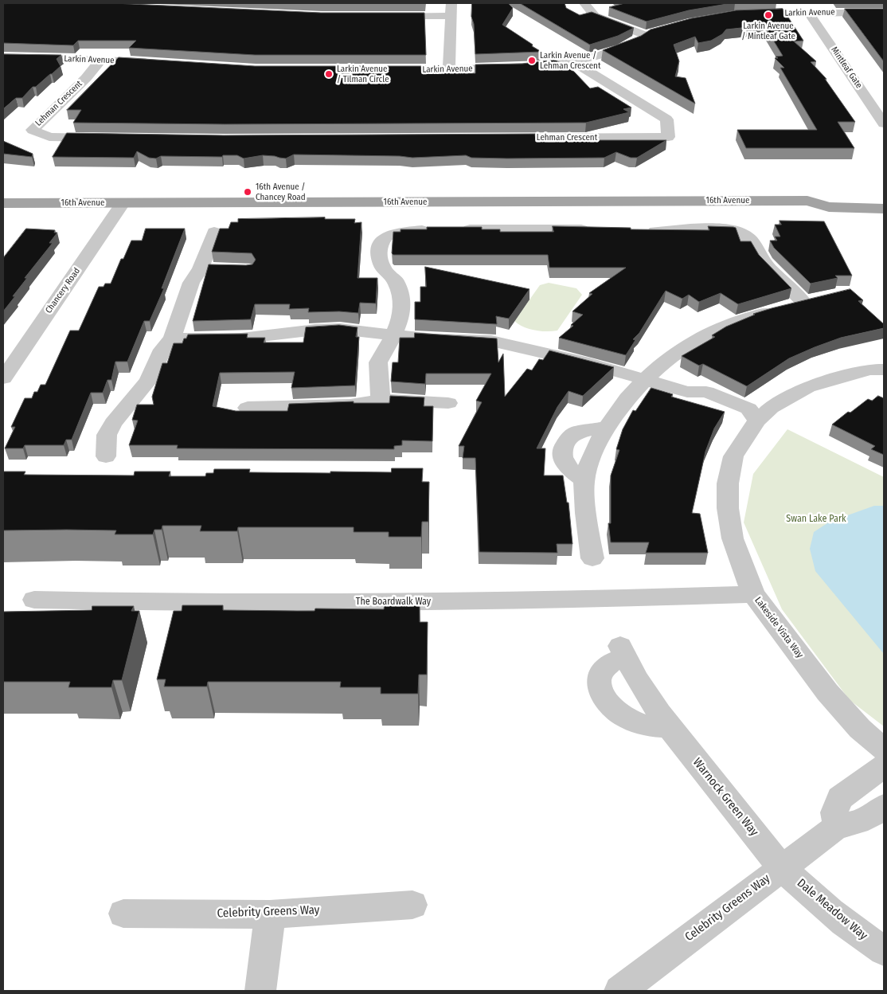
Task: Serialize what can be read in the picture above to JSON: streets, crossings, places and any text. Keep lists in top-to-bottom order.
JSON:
{
  "streets": {
    "main road": ["16th Avenue"],
    "street": [
      "Larkin Avenue",
      "Mintleaf Gate",
      "Lehman Crescent",
      "Chancery Road",
      "The Boardwalk Way",
      "Lakeside Vista Way",
      "Warnock Green Way",
      "Celebrity Greens Way",
      "Dale Meadow Way"
    ]
  },
  "crossings": [
    ["Larkin Avenue", "Mintleaf Gate"],
    ["Larkin Avenue", "Lehman Crescent"],
    ["16th Avenue", "Chancery Road"],
    ["The Boardwalk Way", "Lakeside Vista Way"],
    ["Warnock Green Way", "Celebrity Greens Way"],
    ["Warnock Green Way", "Dale Meadow Way"],
    ["Celebrity Greens Way", "Dale Meadow Way"]
  ],
  "parks": ["Swan Lake Park"],
  "places": [
    "Larkin Avenue / Mintleaf Gate",
    "Larkin Avenue / Lehman Crescent",
    "Larkin Avenue / Tilman Circle",
    "16th Avenue / Chancey Road"
  ]
}
